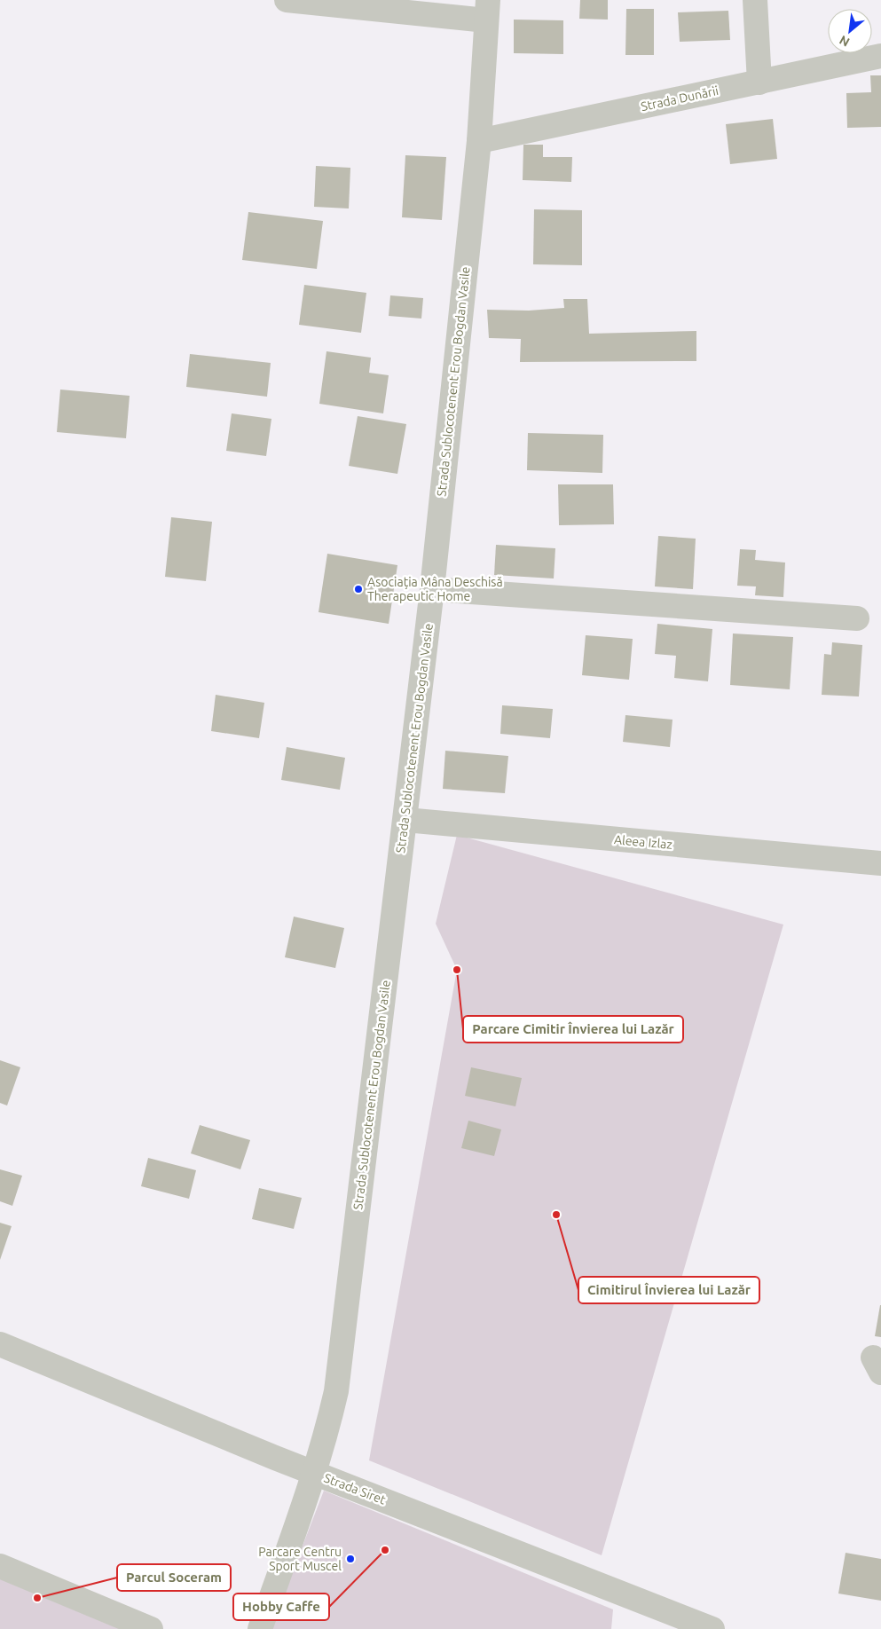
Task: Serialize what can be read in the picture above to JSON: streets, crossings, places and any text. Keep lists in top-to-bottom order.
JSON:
{
  "streets": {
    "street": [
      "Strada Dunării",
      "Strada Sublocotenent Erou Bogdan Vasile",
      "Aleea Izlaz",
      "Strada Siret"
    ]
  },
  "crossings": [
    ["Strada Dunării", "Strada Sublocotenent Erou Bogdan Vasile"],
    ["Strada Sublocotenent Erou Bogdan Vasile", "Aleea Izlaz"],
    ["Strada Sublocotenent Erou Bogdan Vasile", "Strada Siret"]
  ],
  "places": [
    "Asociația Mâna Deschisă Therapeutic Home",
    "Parcare Cimitir Învierea lui Lazăr",
    "Cimitirul Învierea lui Lazăr",
    "Hobby Caffe",
    "Parcare Centru Sport Muscel",
    "Parcul Soceram"
  ],
  "north": "bottom left"
}
